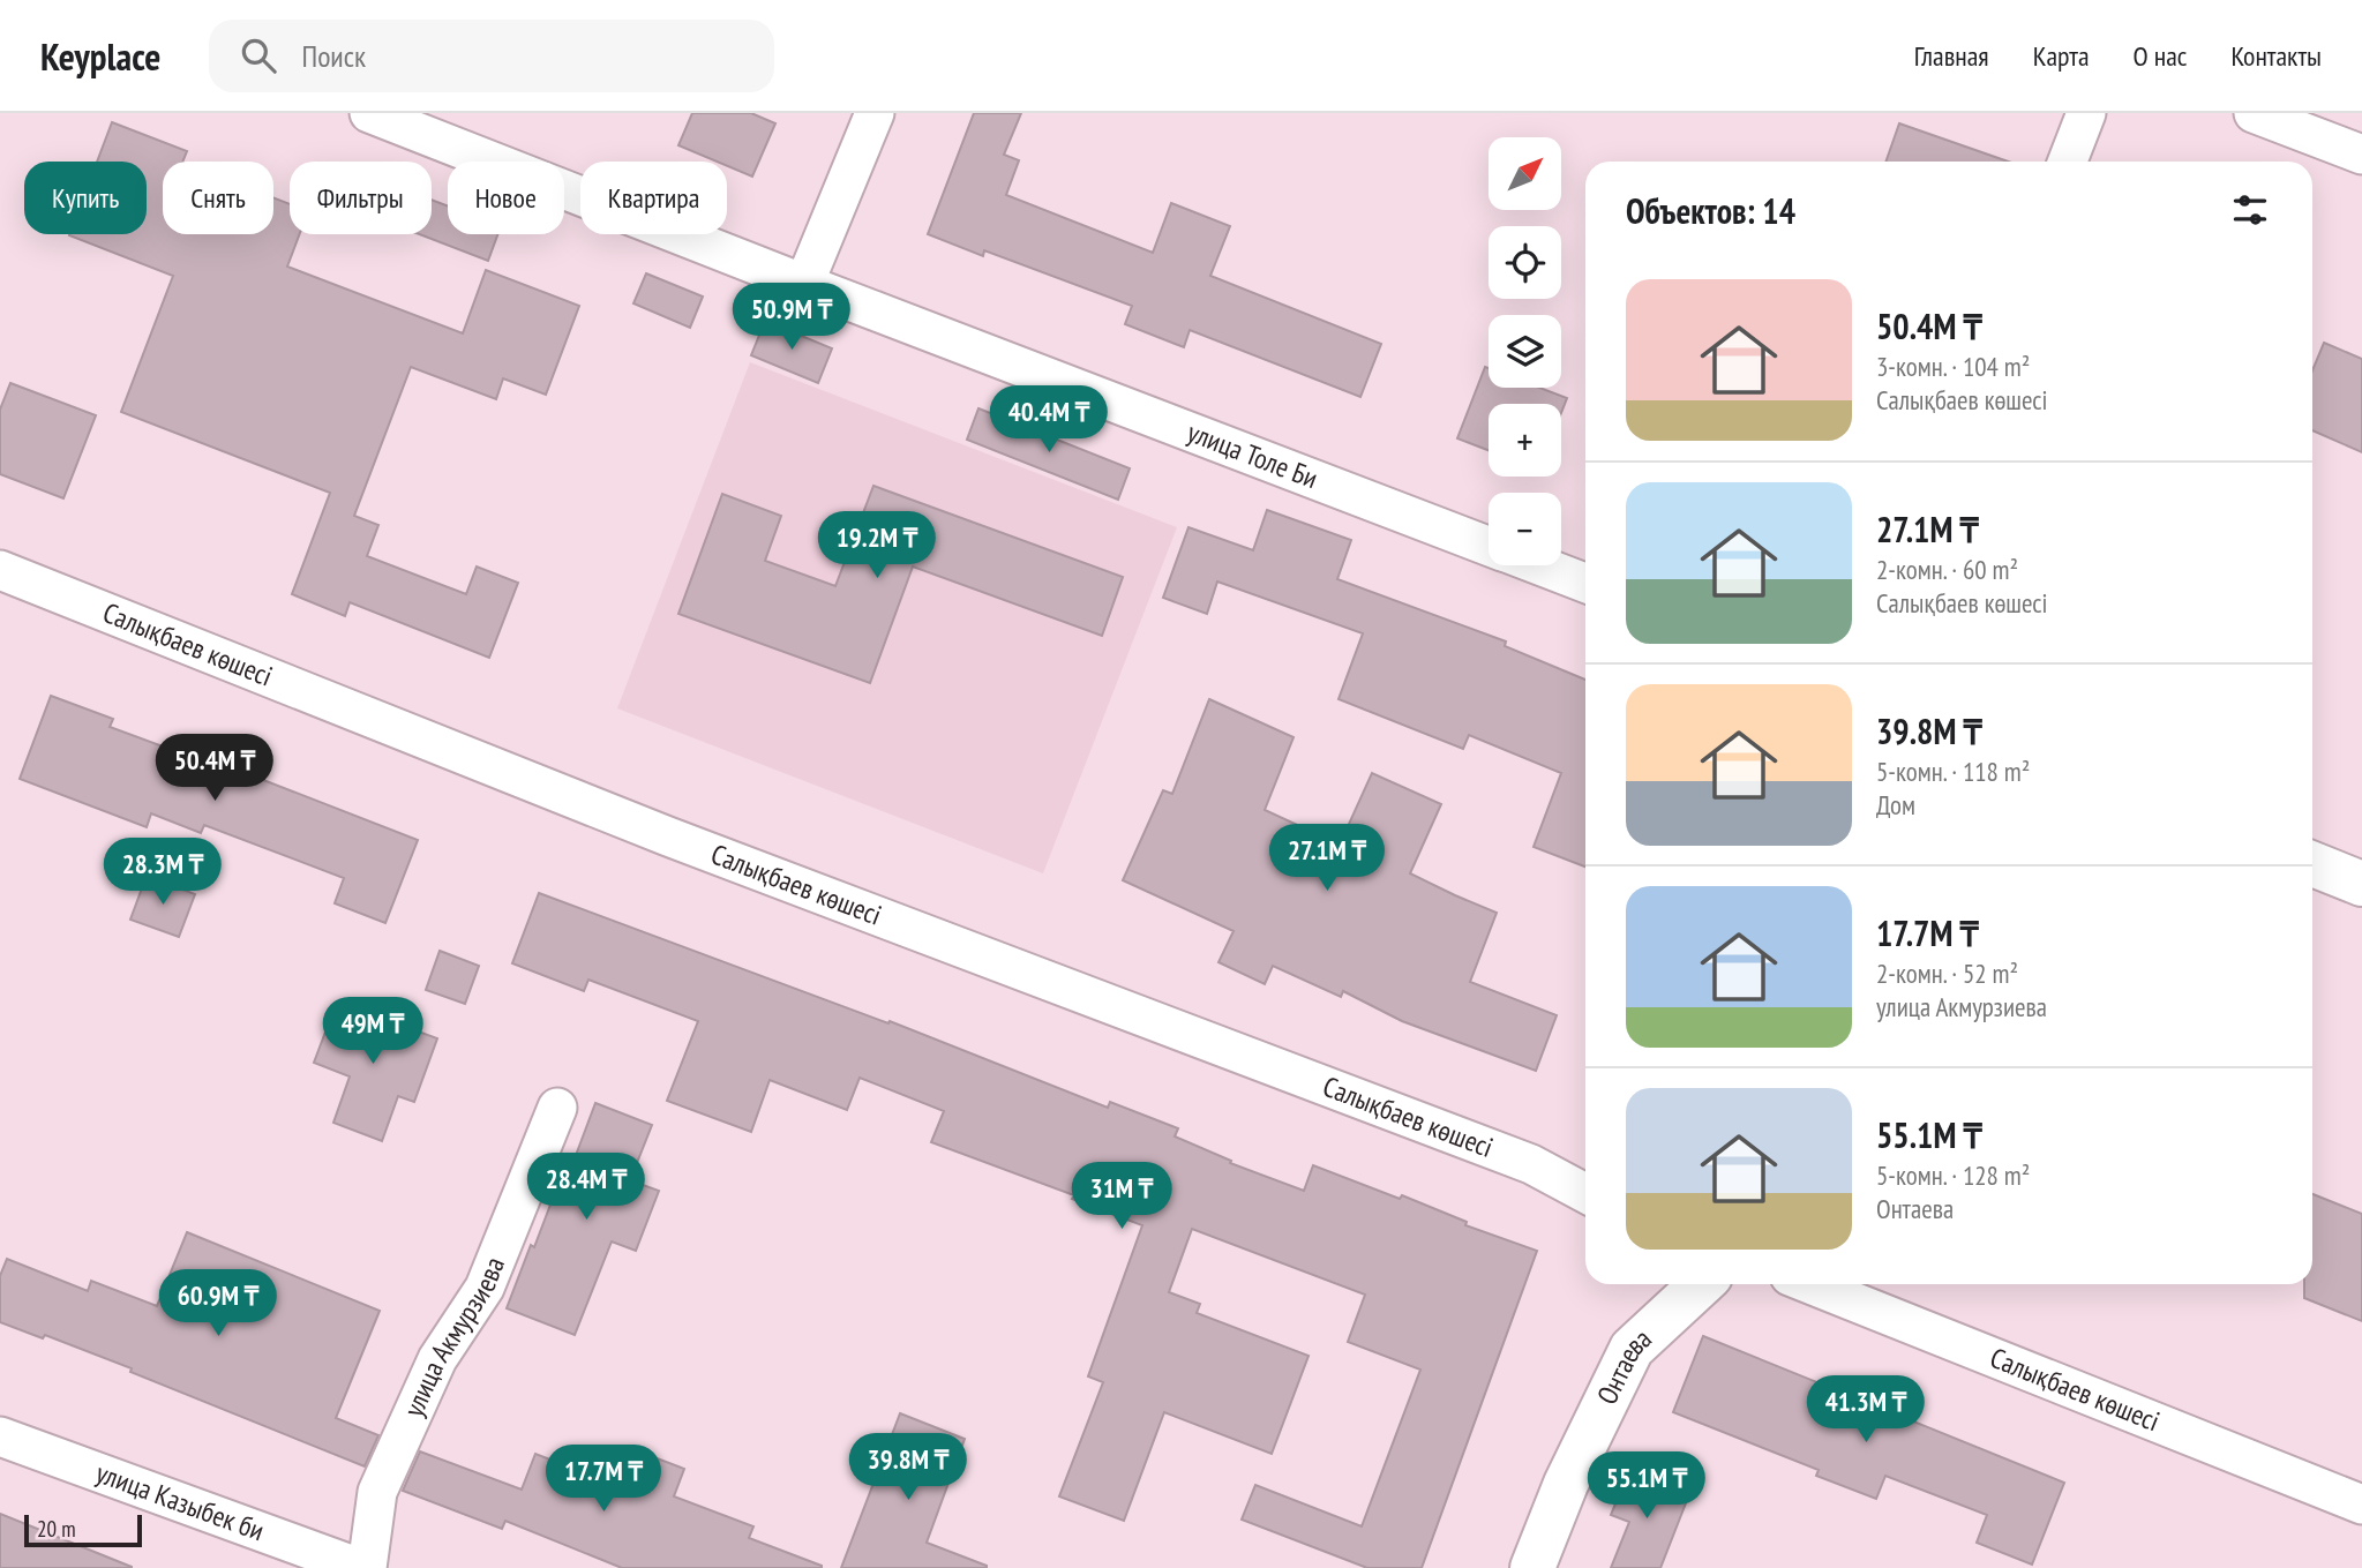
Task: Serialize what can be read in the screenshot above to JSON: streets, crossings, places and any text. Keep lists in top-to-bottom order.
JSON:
{
  "streets": {
    "main road": ["Онтаева"],
    "street": [
      "улица Толе Би",
      "Салықбаев көшесі",
      "улица Акмурзиева",
      "улица Казыбек би"
    ]
  },
  "scale_bar": "20 m",
  "north": "top right",
  "page": {
    "header": "Keyplace",
    "search": "Поиск",
    "nav": [
      "Главная",
      "Карта",
      "О нас",
      "Контакты"
    ],
    "map_buttons": ["+", "−"],
    "chip": [
      "Купить",
      "Снять",
      "Фильтры",
      "Новое",
      "Квартира"
    ],
    "heading": "Объектов: 14",
    "list": [
      {
        "name": "50.4M ₸",
        "note": "3-комн. · 104 m² · Салықбаев көшесі"
      },
      {
        "name": "27.1M ₸",
        "note": "2-комн. · 60 m² · Салықбаев көшесі"
      },
      {
        "name": "39.8M ₸",
        "note": "5-комн. · 118 m² · Дом"
      },
      {
        "name": "17.7M ₸",
        "note": "2-комн. · 52 m² · улица Акмурзиева"
      },
      {
        "name": "55.1M ₸",
        "note": "5-комн. · 128 m² · Онтаева"
      }
    ],
    "price": [
      "50.9M ₸",
      "40.4M ₸",
      "19.2M ₸",
      "50.4M ₸",
      "27.1M ₸",
      "28.3M ₸",
      "49M ₸",
      "28.4M ₸",
      "31M ₸",
      "60.9M ₸",
      "41.3M ₸",
      "39.8M ₸",
      "17.7M ₸",
      "55.1M ₸"
    ],
    "scale": "20 m"
  }
}
